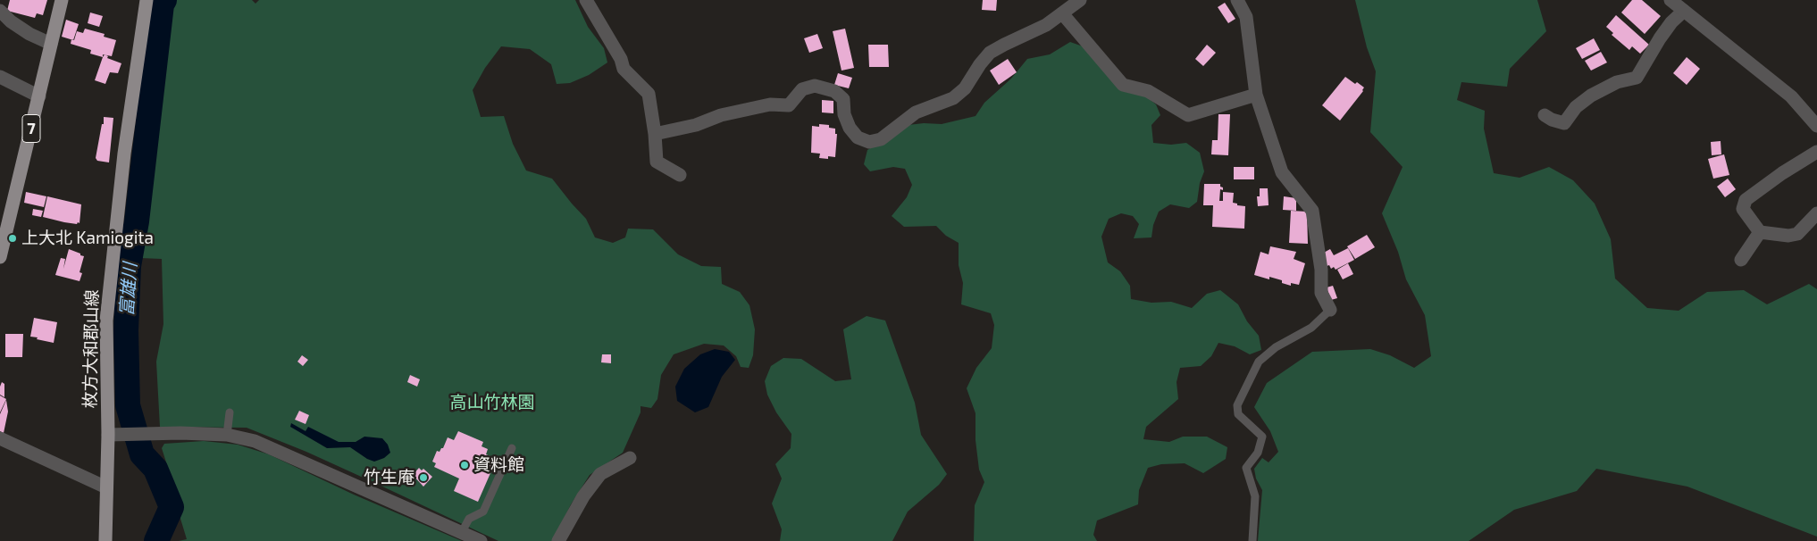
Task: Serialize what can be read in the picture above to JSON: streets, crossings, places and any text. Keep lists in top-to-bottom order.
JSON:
{
  "streets": {
    "main road": ["7", "枚方大和郡山線"]
  },
  "water": ["富雄川"],
  "parks": ["高山竹林園"],
  "places": ["上大北 Kamiogita", "資料館", "竹生庵"]
}
